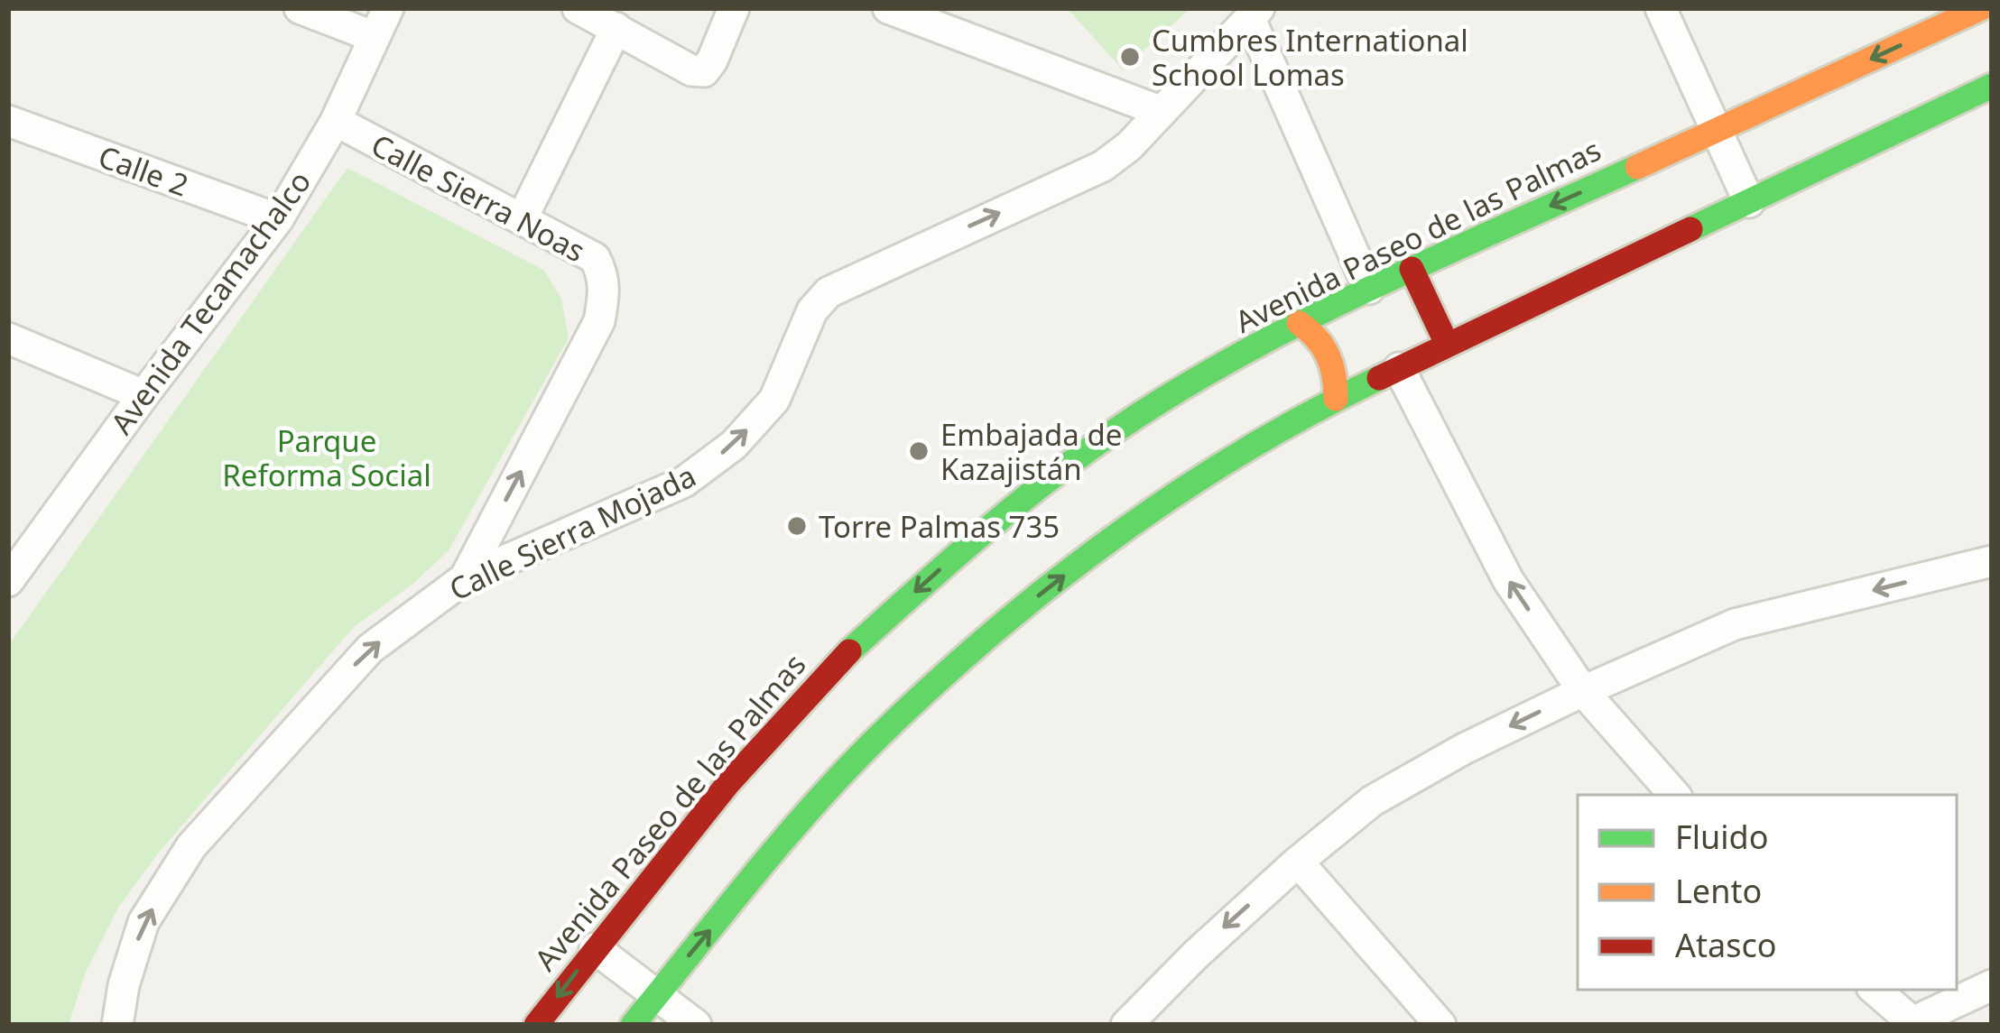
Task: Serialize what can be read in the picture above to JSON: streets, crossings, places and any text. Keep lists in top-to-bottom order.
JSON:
{
  "streets": {
    "main road": ["Avenida Paseo de las Palmas"],
    "street": [
      "Calle 2",
      "Calle Sierra Noas",
      "Avenida Tecamachalco",
      "Calle Sierra Mojada"
    ]
  },
  "crossings": [
    ["Calle 2", "Avenida Tecamachalco"],
    ["Calle Sierra Noas", "Avenida Tecamachalco"],
    ["Calle Sierra Noas", "Calle Sierra Mojada"]
  ],
  "one_way": ["Calle Sierra Noas", "Calle Sierra Mojada"],
  "parks": ["Parque Reforma Social"],
  "places": ["Cumbres International School Lomas", "Embajada de Kazajistán", "Torre Palmas 735"],
  "legend": ["Fluido", "Lento", "Atasco"]
}
